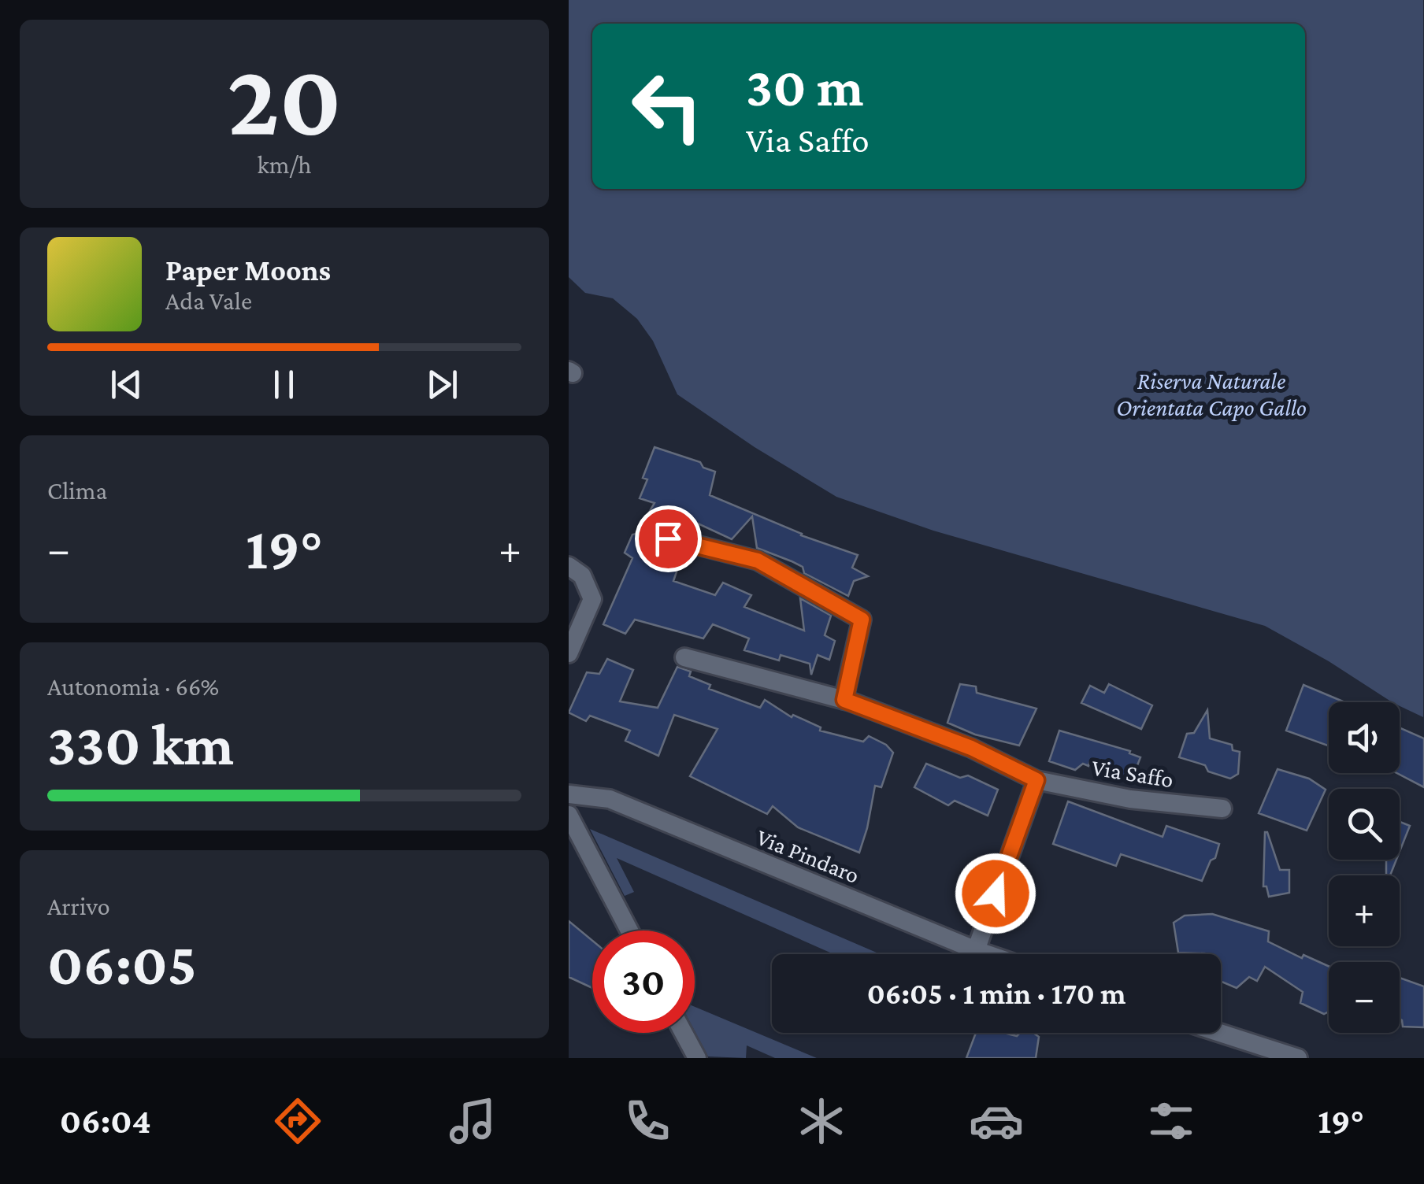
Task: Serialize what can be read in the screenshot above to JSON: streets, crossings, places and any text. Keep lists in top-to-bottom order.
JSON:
{
  "streets": {
    "street": ["Via Saffo", "Via Pindaro"]
  },
  "parks": ["Riserva Naturale Orientata Capo Gallo"],
  "page": {
    "tile": [
      ["20", "km/h"],
      "Clima",
      ["Autonomia · 66%", "330 km"],
      ["Arrivo", "06:05"]
    ],
    "turn": ["30 m", "Via Saffo"],
    "song": ["Paper Moons", "Ada Vale"],
    "heat": ["−", "19°", "+"],
    "map_buttons": ["+", "−"],
    "limit": "30",
    "trip": "06:05 · 1 min · 170 m",
    "tabs": ["06:04", "19°"]
  }
}
